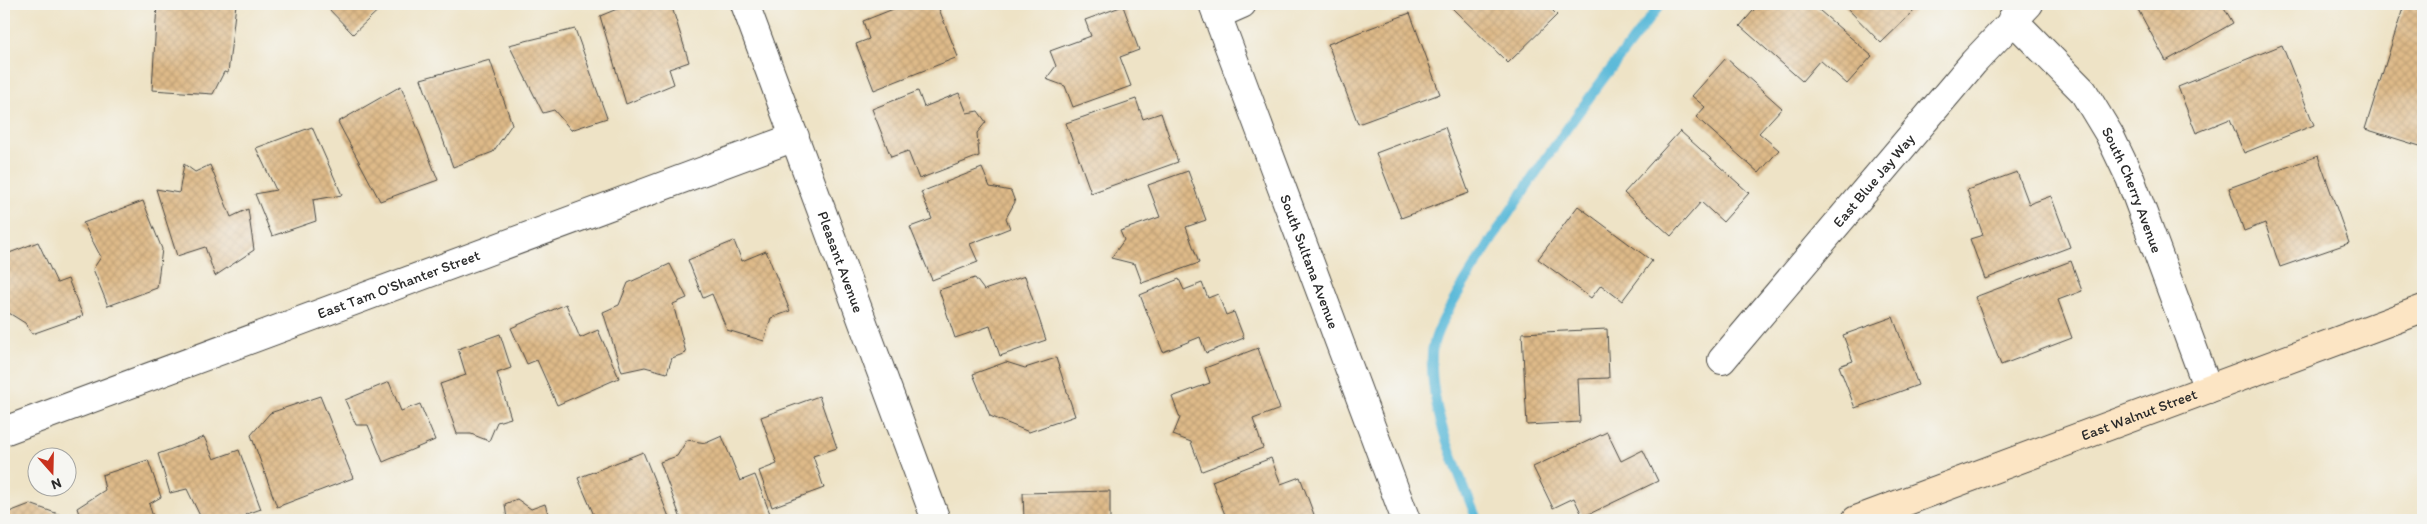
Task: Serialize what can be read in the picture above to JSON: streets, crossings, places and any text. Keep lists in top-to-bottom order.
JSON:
{
  "streets": {
    "street": [
      "East Blue Jay Way",
      "South Cherry Avenue",
      "Pleasant Avenue",
      "South Sultana Avenue",
      "East Tam O'Shanter Street",
      "East Walnut Street"
    ]
  },
  "crossings": [
    ["East Blue Jay Way", "South Cherry Avenue"],
    ["South Cherry Avenue", "East Walnut Street"],
    ["Pleasant Avenue", "East Tam O'Shanter Street"]
  ],
  "north": "bottom"
}
